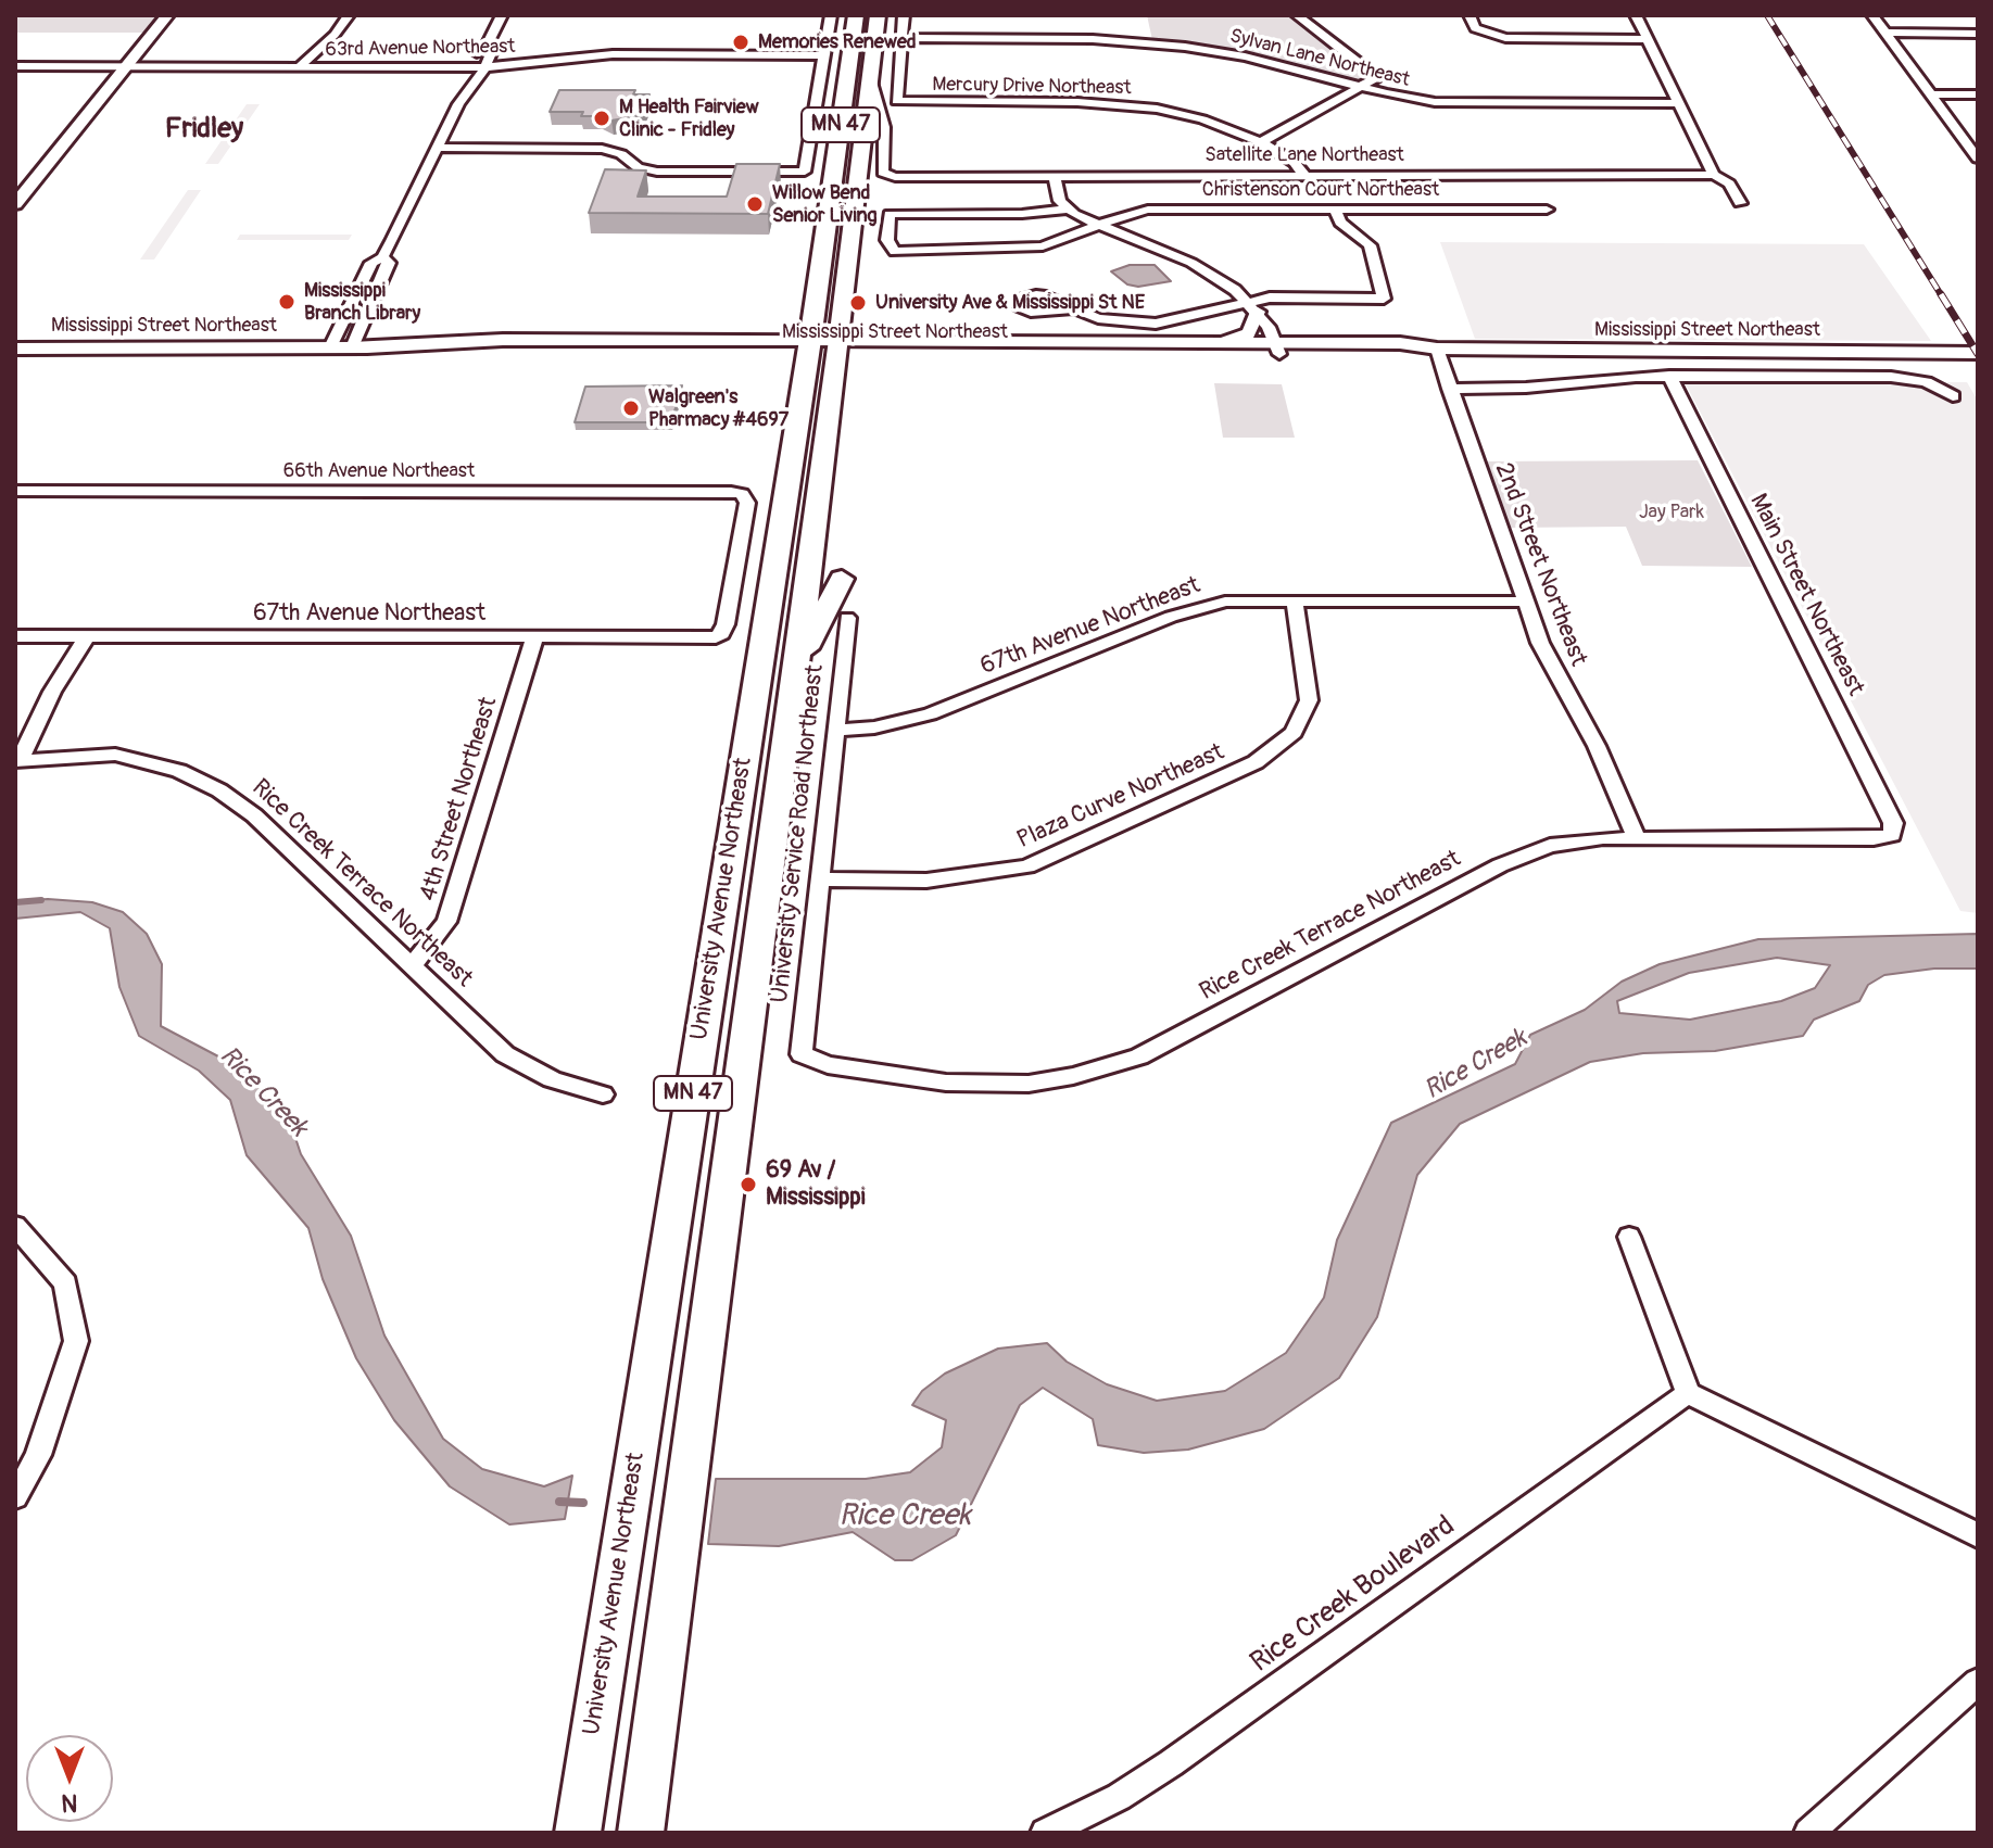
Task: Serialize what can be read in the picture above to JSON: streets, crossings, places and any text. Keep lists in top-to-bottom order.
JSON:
{
  "streets": {
    "main road": ["MN 47", "University Avenue Northeast"],
    "street": [
      "63rd Avenue Northeast",
      "Sylvan Lane Northeast",
      "Mercury Drive Northeast",
      "Satellite Lane Northeast",
      "Christenson Court Northeast",
      "Mississippi Street Northeast",
      "66th Avenue Northeast",
      "2nd Street Northeast",
      "Main Street Northeast",
      "67th Avenue Northeast",
      "Plaza Curve Northeast",
      "4th Street Northeast",
      "University Service Road Northeast",
      "Rice Creek Terrace Northeast",
      "Rice Creek Boulevard"
    ]
  },
  "crossings": [
    ["Sylvan Lane Northeast", "Mercury Drive Northeast"],
    ["Mercury Drive Northeast", "Satellite Lane Northeast"],
    ["Satellite Lane Northeast", "University Avenue Northeast"],
    ["Mississippi Street Northeast", "2nd Street Northeast"],
    ["Mississippi Street Northeast", "Main Street Northeast"],
    ["Mississippi Street Northeast", "University Avenue Northeast"],
    ["66th Avenue Northeast", "67th Avenue Northeast"],
    ["2nd Street Northeast", "67th Avenue Northeast"],
    ["2nd Street Northeast", "Rice Creek Terrace Northeast"],
    ["Main Street Northeast", "Rice Creek Terrace Northeast"],
    ["67th Avenue Northeast", "Plaza Curve Northeast"],
    ["67th Avenue Northeast", "4th Street Northeast"],
    ["67th Avenue Northeast", "University Service Road Northeast"],
    ["Plaza Curve Northeast", "University Service Road Northeast"],
    ["4th Street Northeast", "Rice Creek Terrace Northeast"],
    ["University Service Road Northeast", "Rice Creek Terrace Northeast"]
  ],
  "districts": ["Fridley"],
  "water": ["Rice Creek"],
  "parks": ["Jay Park"],
  "places": [
    "Memories Renewed",
    "M Health Fairview Clinic - Fridley",
    "Willow Bend Senior Living",
    "Mississippi Branch Library",
    "University Ave & Mississippi St NE",
    "Walgreen's Pharmacy #4697",
    "69 Av / Mississippi"
  ],
  "north": "bottom"
}
